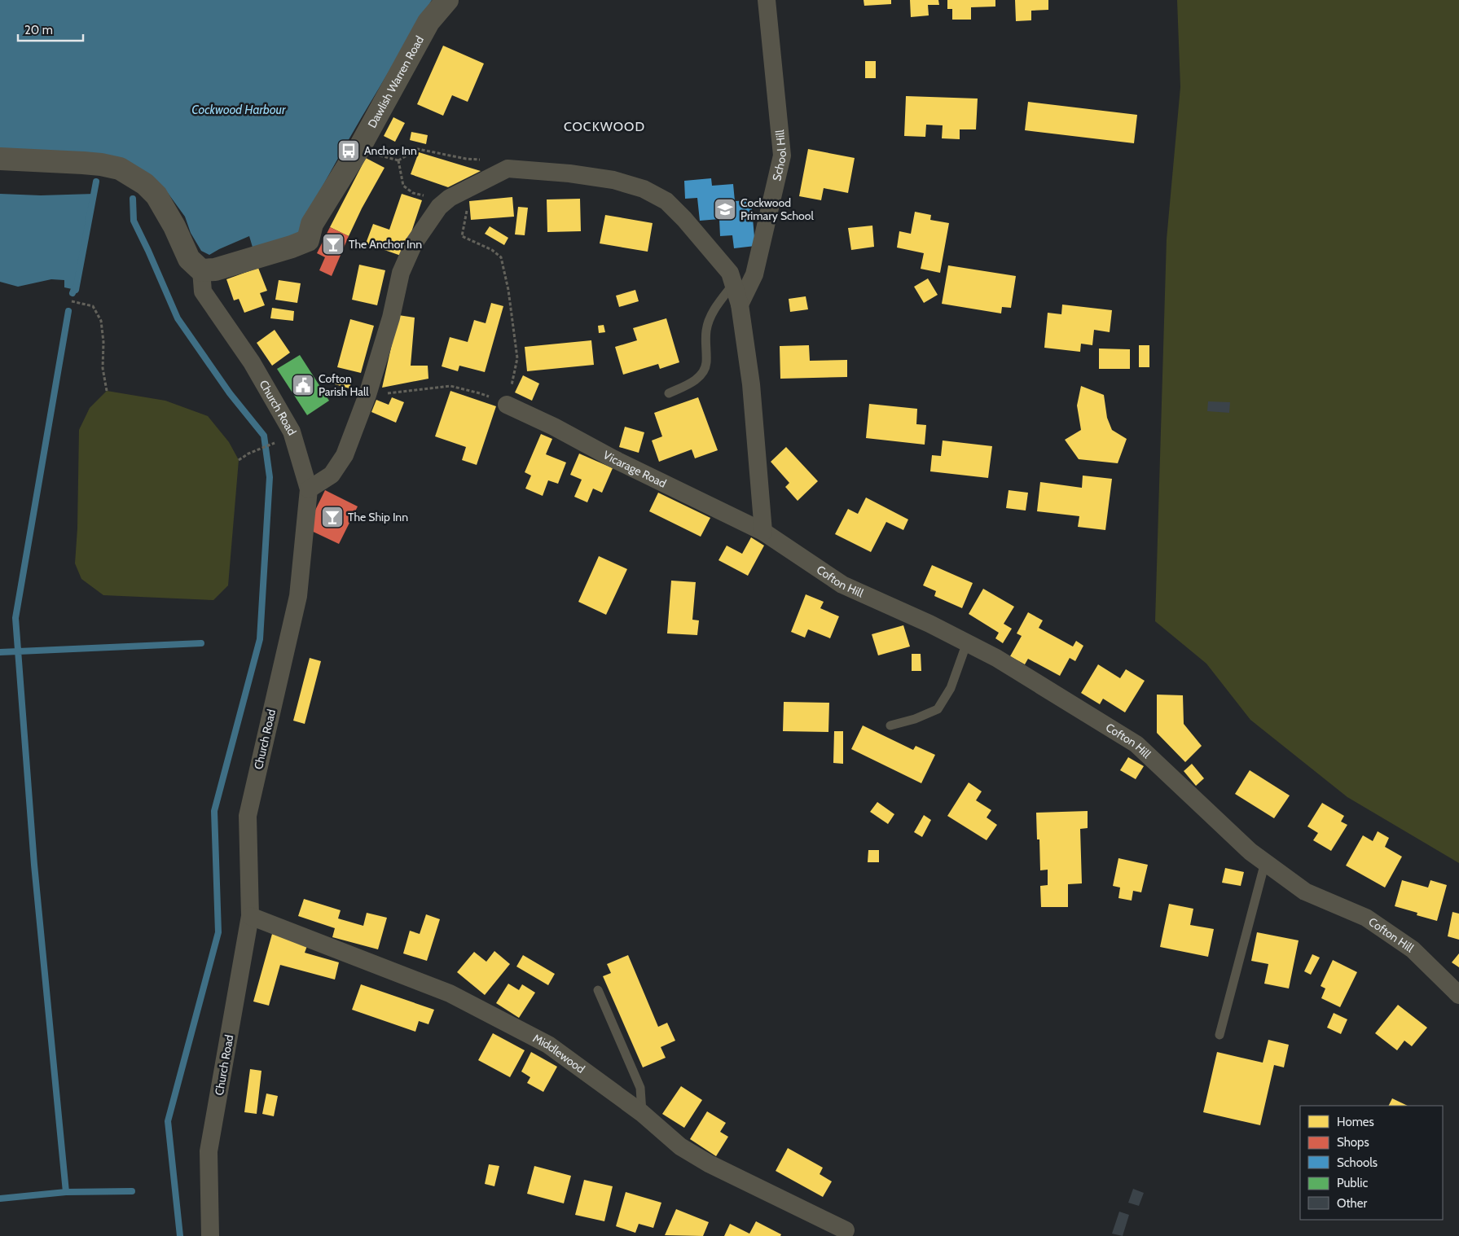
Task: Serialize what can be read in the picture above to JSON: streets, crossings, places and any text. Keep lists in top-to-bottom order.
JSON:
{
  "streets": {
    "street": [
      "Dawlish Warren Road",
      "School Hill",
      "Church Road",
      "Vicarage Road",
      "Cofton Hill",
      "Middlewood"
    ]
  },
  "crossings": [
    ["Dawlish Warren Road", "Church Road"],
    ["Church Road", "Middlewood"],
    ["Vicarage Road", "Cofton Hill"]
  ],
  "districts": ["COCKWOOD"],
  "water": ["Cockwood Harbour"],
  "places": {
    "bus stop": ["Anchor Inn"],
    "school or university": ["Cockwood Primary School"],
    "bar": ["The Anchor Inn", "The Ship Inn"],
    "public building": ["Cofton Parish Hall"]
  },
  "legend": [
    "Homes",
    "Shops",
    "Schools",
    "Public",
    "Other"
  ],
  "scale_bar": "20 m"
}
